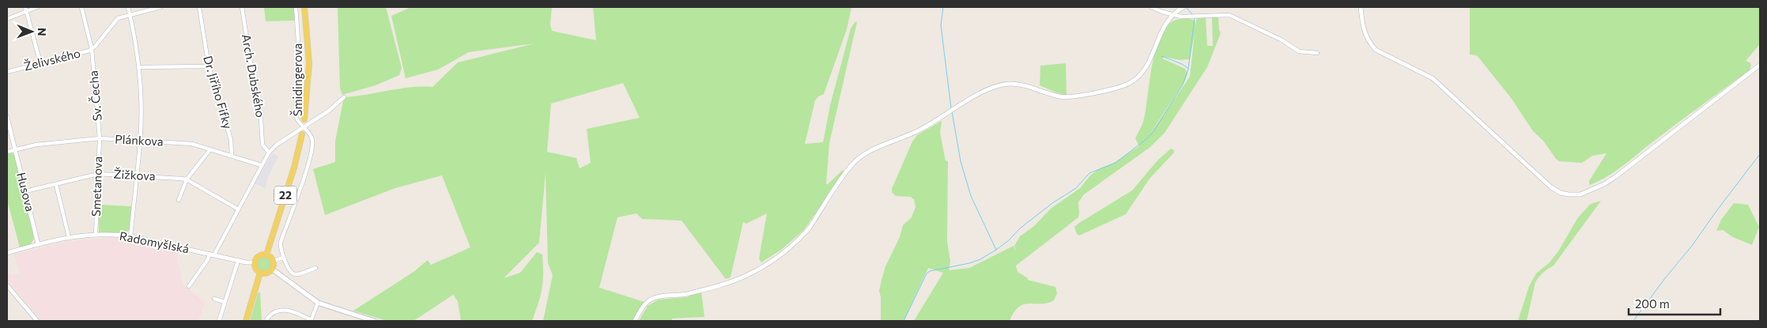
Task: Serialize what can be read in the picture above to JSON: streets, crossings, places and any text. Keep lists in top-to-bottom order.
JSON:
{
  "streets": {
    "main road": ["22"],
    "street": [
      "Želivského",
      "Arch. Dubského",
      "Šmidingerova",
      "Dr. Jiřího Fifky",
      "Sv. Čecha",
      "Plánkova",
      "Žižkova",
      "Smetanova",
      "Husova",
      "Radomyšlská"
    ]
  },
  "crossings": [
    ["Želivského", "Sv. Čecha"],
    ["Dr. Jiřího Fifky", "Plánkova"],
    ["Sv. Čecha", "Plánkova"],
    ["Sv. Čecha", "Smetanova"],
    ["Plánkova", "Smetanova"],
    ["Plánkova", "Husova"],
    ["Žižkova", "Smetanova"],
    ["Žižkova", "Husova"],
    ["Smetanova", "Radomyšlská"],
    ["Husova", "Radomyšlská"],
    ["22", "Radomyšlská"]
  ],
  "scale_bar": "200 m",
  "north": "right"
}
